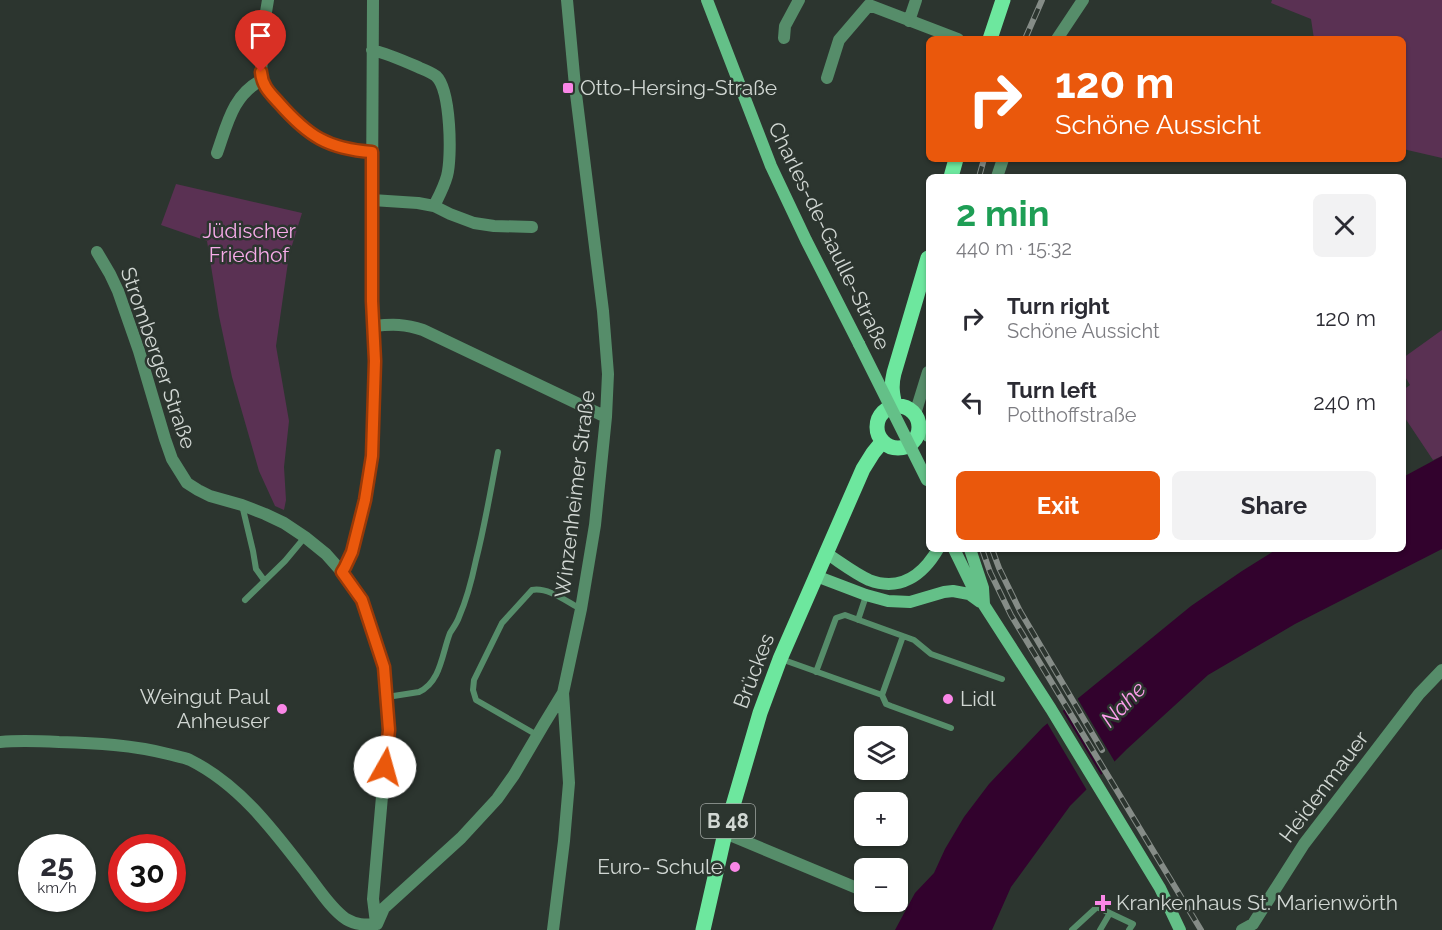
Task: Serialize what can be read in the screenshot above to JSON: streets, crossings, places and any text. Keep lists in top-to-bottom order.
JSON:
{
  "streets": {
    "main road": ["Brückes", "B 48"],
    "street": [
      "Charles-de-Gaulle-Straße",
      "Stromberger Straße",
      "Winzenheimer Straße",
      "Heidenmauer"
    ]
  },
  "crossings": [
    ["Stromberger Straße", "Winzenheimer Straße"]
  ],
  "water": ["Nahe"],
  "parks": ["Jüdischer Friedhof"],
  "places": {
    "transit": ["Otto-Hersing-Straße"],
    "other": ["Lidl", "Weingut Paul Anheuser", "Euro- Schule"],
    "health": ["Krankenhaus St. Marienwörth"]
  },
  "page": {
    "turn": ["120 m", "Schöne Aussicht"],
    "heading": ["2 min", "440 m · 15:32"],
    "list": [
      {
        "name": "Turn right",
        "note": "Schöne Aussicht",
        "value": "120 m"
      },
      {
        "name": "Turn left",
        "note": "Potthoffstraße",
        "value": "240 m"
      }
    ],
    "buttons": ["Exit", "Share"],
    "map_buttons": ["+", "−"],
    "speed": "25 km/h",
    "limit": "30"
  }
}
